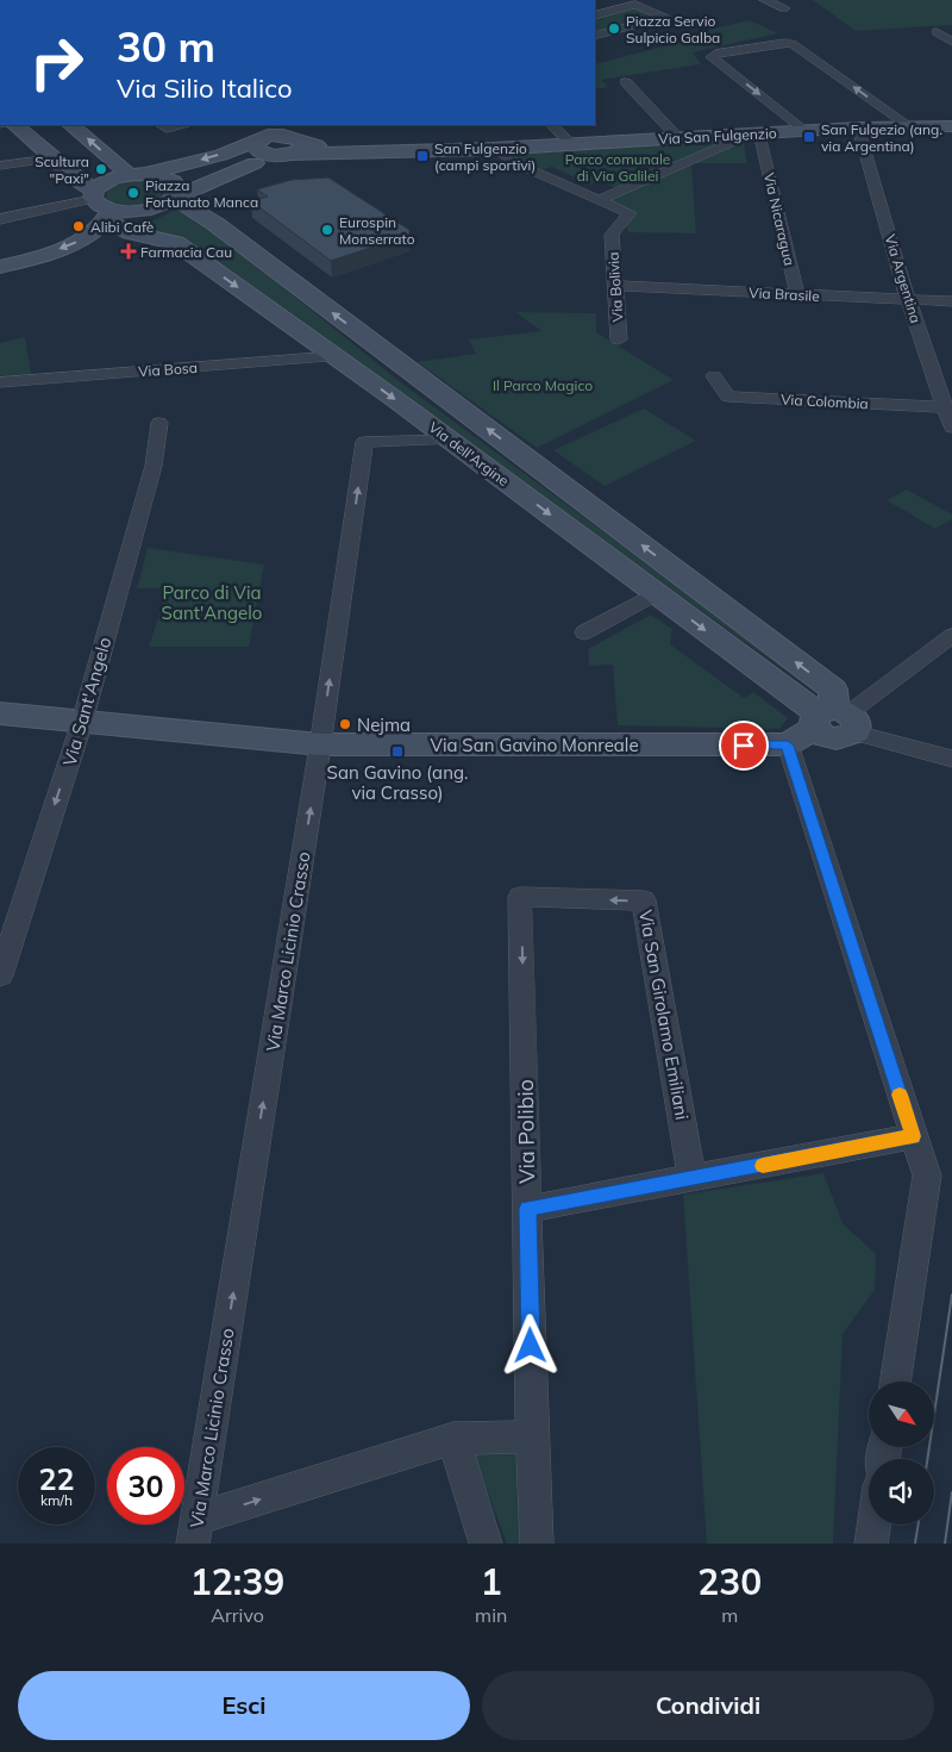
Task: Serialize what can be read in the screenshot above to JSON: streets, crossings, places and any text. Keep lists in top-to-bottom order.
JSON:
{
  "streets": {
    "street": [
      "Via San Fulgenzio",
      "Via Nicaragua",
      "Via Argentina",
      "Via Bolivia",
      "Via Brasile",
      "Via Bosa",
      "Via Colombia",
      "Via dell'Argine",
      "Via Sant'Angelo",
      "Via San Gavino Monreale",
      "Via Marco Licinio Crasso",
      "Via San Girolamo Emiliani",
      "Via Polibio"
    ]
  },
  "crossings": [
    ["Via San Fulgenzio", "Via Argentina"],
    ["Via San Fulgenzio", "Via dell'Argine"],
    ["Via Nicaragua", "Via Brasile"],
    ["Via Argentina", "Via Brasile"],
    ["Via Argentina", "Via Colombia"],
    ["Via Bolivia", "Via Brasile"],
    ["Via Bosa", "Via dell'Argine"],
    ["Via dell'Argine", "Via Marco Licinio Crasso"],
    ["Via Sant'Angelo", "Via San Gavino Monreale"],
    ["Via San Gavino Monreale", "Via Marco Licinio Crasso"],
    ["Via San Girolamo Emiliani", "Via Polibio"]
  ],
  "one_way": ["Via Sant'Angelo", "Via Marco Licinio Crasso", "Via Polibio"],
  "parks": ["Parco comunale di Via Galilei", "Il Parco Magico", "Parco di Via Sant'Angelo"],
  "places": {
    "other": [
      "Piazza Servio Sulpicio Galba",
      "Scultura \"Paxi\"",
      "Piazza Fortunato Manca",
      "Alibi Cafè",
      "Eurospin Monserrato",
      "Nejma"
    ],
    "transit": ["San Fulgezio (ang. via Argentina)", "San Fulgenzio (campi sportivi)", "San Gavino (ang. via Crasso)"],
    "health": ["Farmacia Cau"]
  },
  "north": "bottom right",
  "page": {
    "turn": ["30 m", "Via Silio Italico"],
    "speed": "22 km/h",
    "limit": "30",
    "eta": [
      "12:39",
      "Arrivo",
      "1",
      "min",
      "230",
      "m"
    ],
    "buttons": ["Esci", "Condividi"]
  }
}
